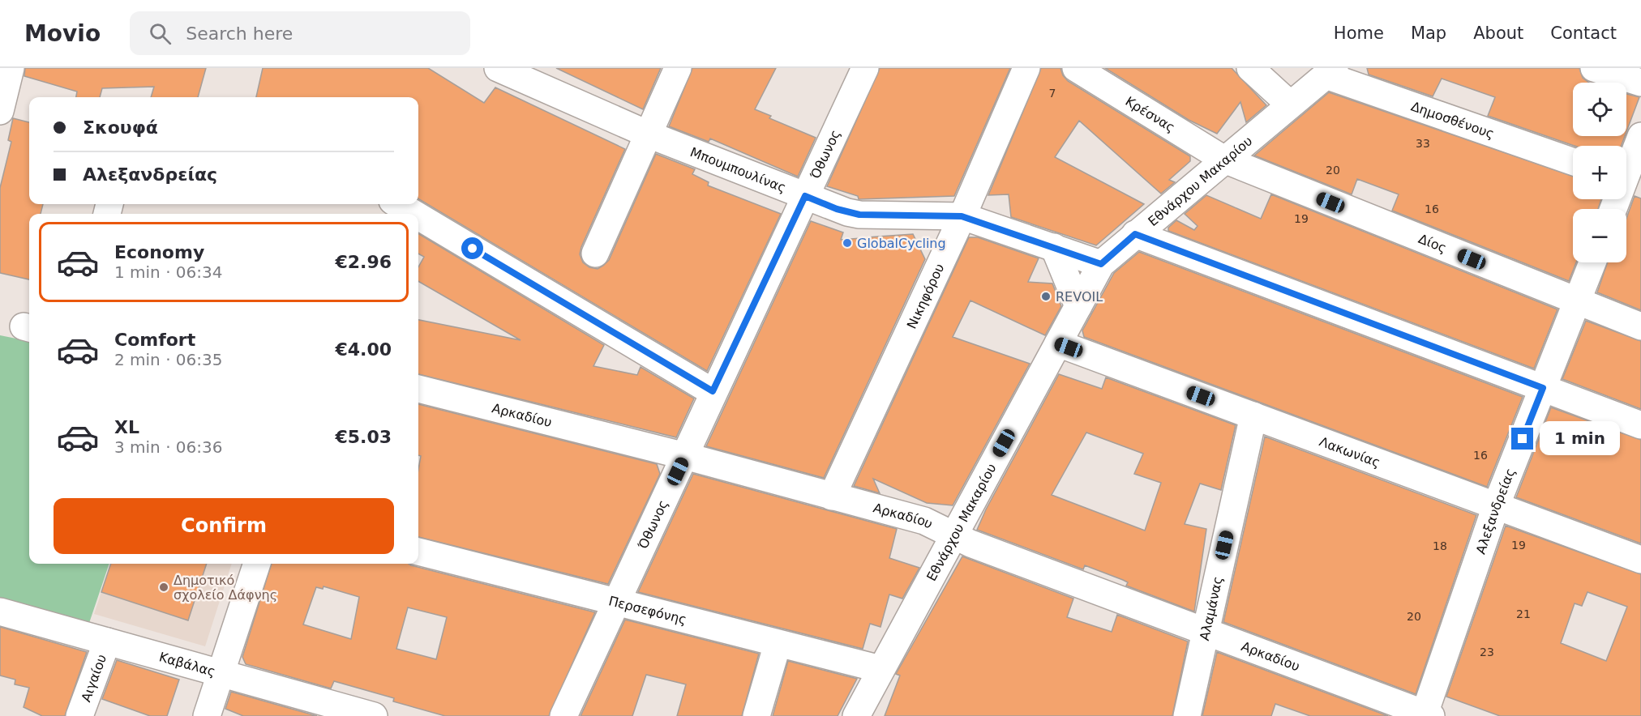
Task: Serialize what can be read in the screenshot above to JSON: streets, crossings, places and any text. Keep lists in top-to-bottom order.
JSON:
{
  "streets": {
    "street": [
      "Κρέσνας",
      "Δημοσθένους",
      "Όθωνος",
      "Μπουμπουλίνας",
      "Εθνάρχου Μακαρίου",
      "Δίος",
      "Νικηφόρου",
      "Αρκαδίου",
      "Λακωνίας",
      "Αλεξανδρείας",
      "Αλαμάνας",
      "Περσεφόνης",
      "Καβάλας",
      "Αιγαίου"
    ]
  },
  "crossings": [
    ["Κρέσνας", "Εθνάρχου Μακαρίου"],
    ["Κρέσνας", "Δίος"],
    ["Δημοσθένους", "Εθνάρχου Μακαρίου"],
    ["Όθωνος", "Μπουμπουλίνας"],
    ["Όθωνος", "Αρκαδίου"],
    ["Όθωνος", "Περσεφόνης"],
    ["Μπουμπουλίνας", "Εθνάρχου Μακαρίου"],
    ["Μπουμπουλίνας", "Νικηφόρου"],
    ["Εθνάρχου Μακαρίου", "Δίος"],
    ["Εθνάρχου Μακαρίου", "Αρκαδίου"],
    ["Εθνάρχου Μακαρίου", "Λακωνίας"],
    ["Εθνάρχου Μακαρίου", "Περσεφόνης"],
    ["Δίος", "Αλεξανδρείας"],
    ["Νικηφόρου", "Αρκαδίου"],
    ["Αρκαδίου", "Αλεξανδρείας"],
    ["Αρκαδίου", "Αλαμάνας"],
    ["Λακωνίας", "Αλεξανδρείας"],
    ["Λακωνίας", "Αλαμάνας"],
    ["Καβάλας", "Αιγαίου"]
  ],
  "places": ["GlobalCycling", "REVOIL", "Δημοτικό σχολείο Δάφνης"],
  "house_numbers": [
    "7",
    "33",
    "20",
    "16",
    "19",
    "16",
    "19",
    "18",
    "21",
    "20",
    "23"
  ],
  "page": {
    "header": "Movio",
    "search": "Search here",
    "nav": [
      "Home",
      "Map",
      "About",
      "Contact"
    ],
    "map_buttons": ["+", "−"],
    "banner": ["Σκουφά", "Αλεξανδρείας"],
    "list": [
      {
        "name": "Economy",
        "note": "1 min · 06:34",
        "value": "€2.96"
      },
      {
        "name": "Comfort",
        "note": "2 min · 06:35",
        "value": "€4.00"
      },
      {
        "name": "XL",
        "note": "3 min · 06:36",
        "value": "€5.03"
      }
    ],
    "bubble": "1 min",
    "buttons": "Confirm"
  }
}
